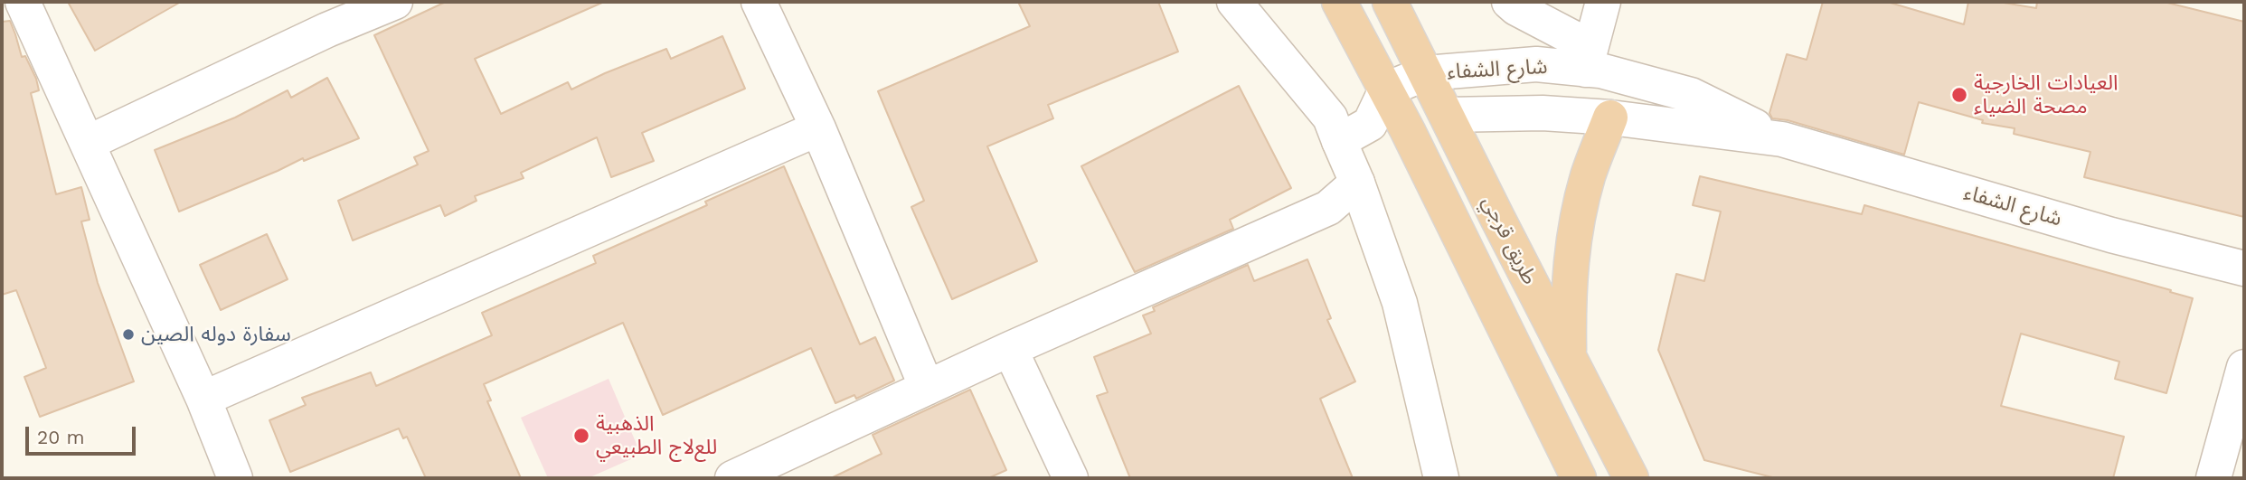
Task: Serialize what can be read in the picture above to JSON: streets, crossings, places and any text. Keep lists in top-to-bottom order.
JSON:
{
  "streets": {
    "highway": ["طريق قرجي"],
    "street": ["شارع الشفاء"]
  },
  "crossings": [
    ["شارع الشفاء", "طريق قرجي"]
  ],
  "places": ["العيادات الخارجية مصحة الضياء", "سفارة دوله الصين", "الذهبية للعﻻج الطبيعي"],
  "scale_bar": "20 m"
}
